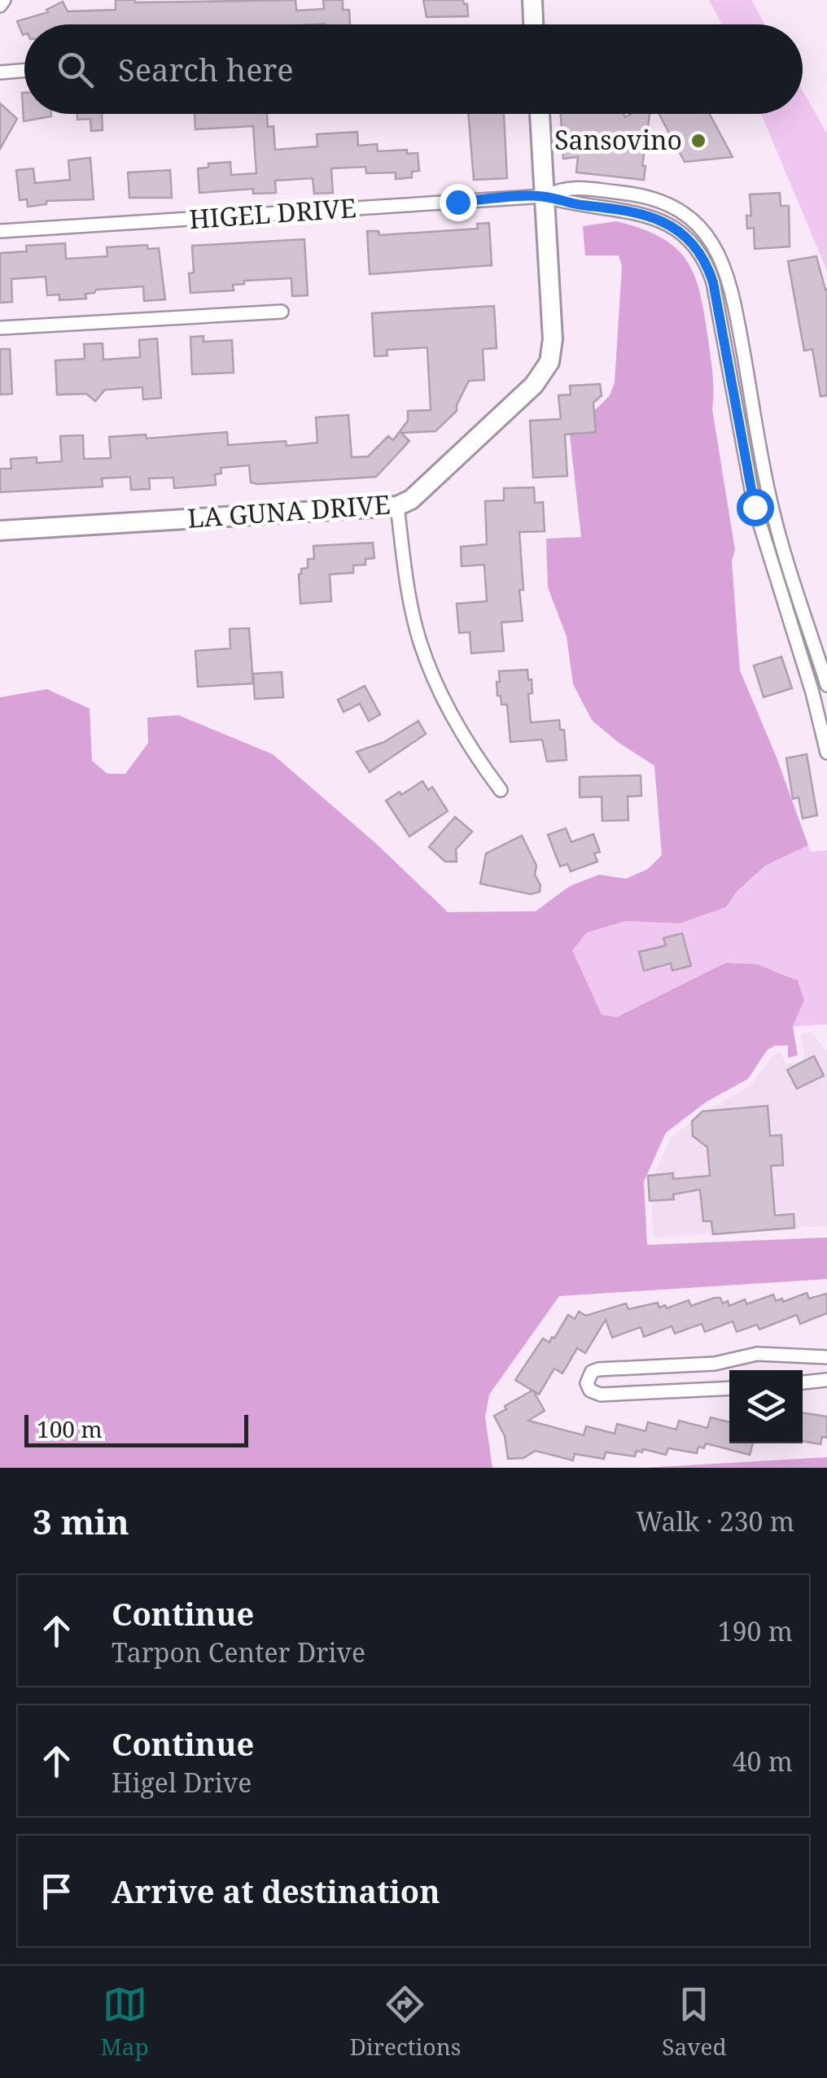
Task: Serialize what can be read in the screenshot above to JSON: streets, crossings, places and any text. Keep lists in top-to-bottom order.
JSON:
{
  "streets": {
    "street": ["HIGEL DRIVE", "LA GUNA DRIVE"]
  },
  "crossings": [
    ["HIGEL DRIVE", "LA GUNA DRIVE"]
  ],
  "places": ["Sansovino"],
  "scale_bar": "100 m",
  "page": {
    "search": "Search here",
    "scale": "100 m",
    "heading": ["3 min", "Walk · 230 m"],
    "list": [
      ["Continue", "Tarpon Center Drive", "190 m"],
      ["Continue", "Higel Drive", "40 m"],
      "Arrive at destination"
    ],
    "nav": ["Map", "Directions", "Saved"]
  }
}
